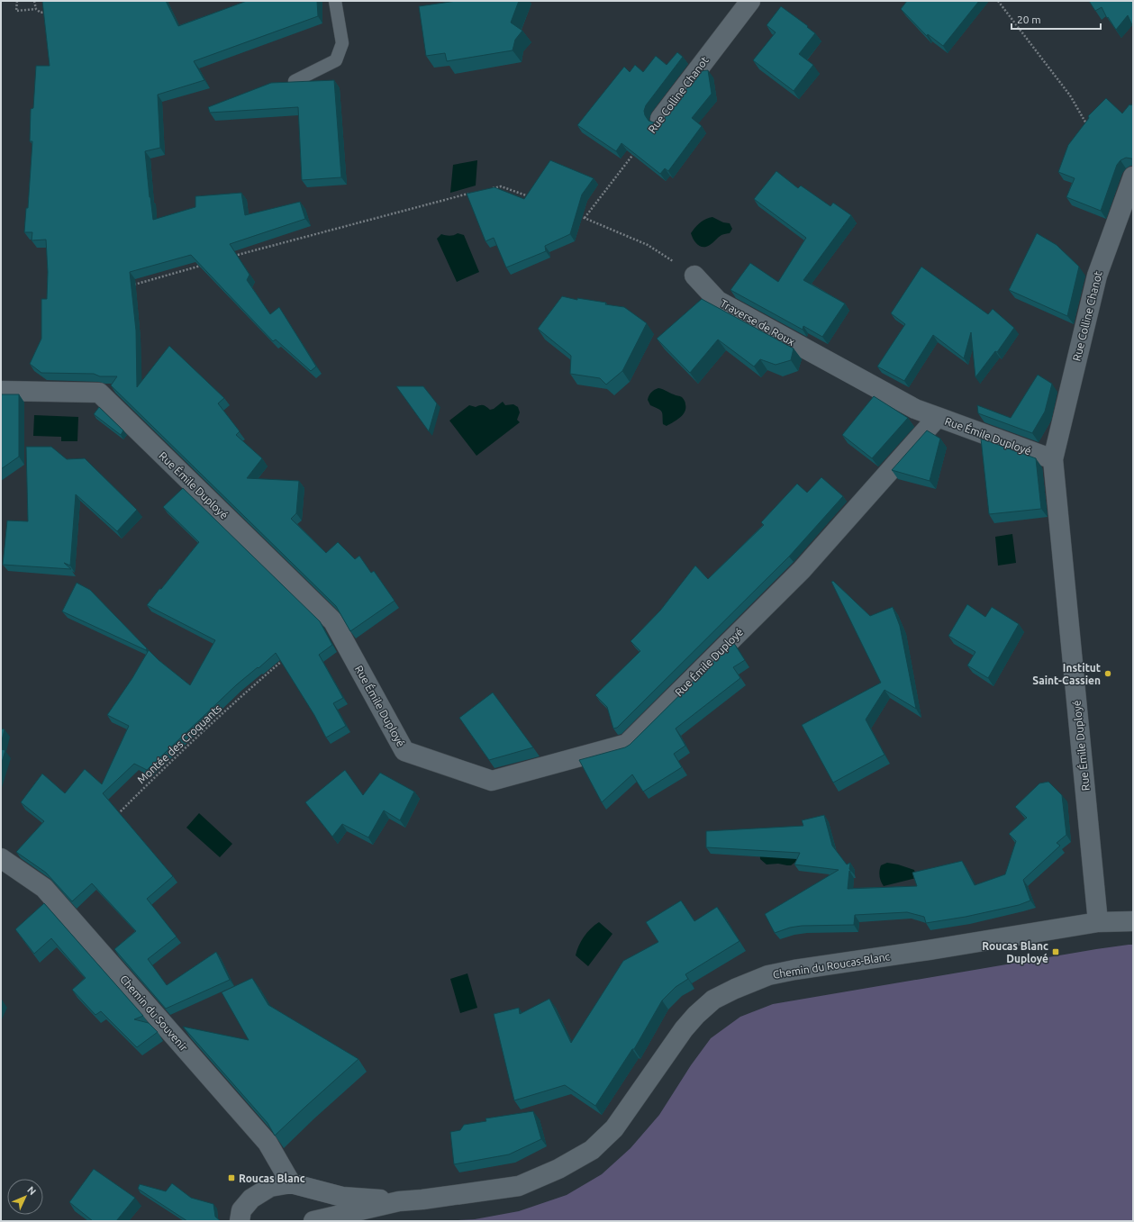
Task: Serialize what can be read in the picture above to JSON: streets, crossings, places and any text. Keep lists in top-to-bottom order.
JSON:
{
  "streets": {
    "street": [
      "Rue Colline Chanot",
      "Traverse de Roux",
      "Rue Émile Duployé",
      "Chemin du Roucas-Blanc",
      "Chemin du Souvenir"
    ],
    "path": ["Montée des Croquants"]
  },
  "crossings": [
    ["Rue Colline Chanot", "Rue Émile Duployé"],
    ["Traverse de Roux", "Rue Émile Duployé"],
    ["Rue Émile Duployé", "Chemin du Roucas-Blanc"],
    ["Chemin du Roucas-Blanc", "Chemin du Souvenir"]
  ],
  "places": {
    "other": ["Institut Saint-Cassien"],
    "transit": ["Roucas Blanc Duployé", "Roucas Blanc"]
  },
  "scale_bar": "20 m",
  "north": "top right"
}
